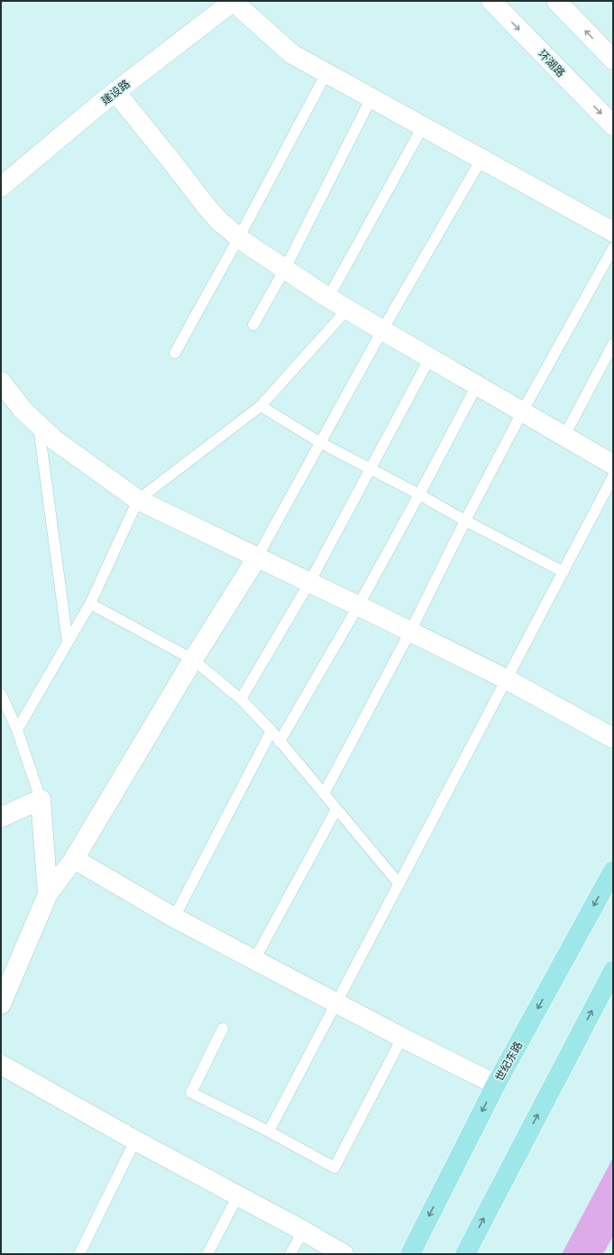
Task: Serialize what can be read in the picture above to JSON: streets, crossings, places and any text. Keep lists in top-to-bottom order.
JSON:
{
  "streets": {
    "main road": ["世纪东路"],
    "street": ["环湖路", "建设路"]
  }
}
